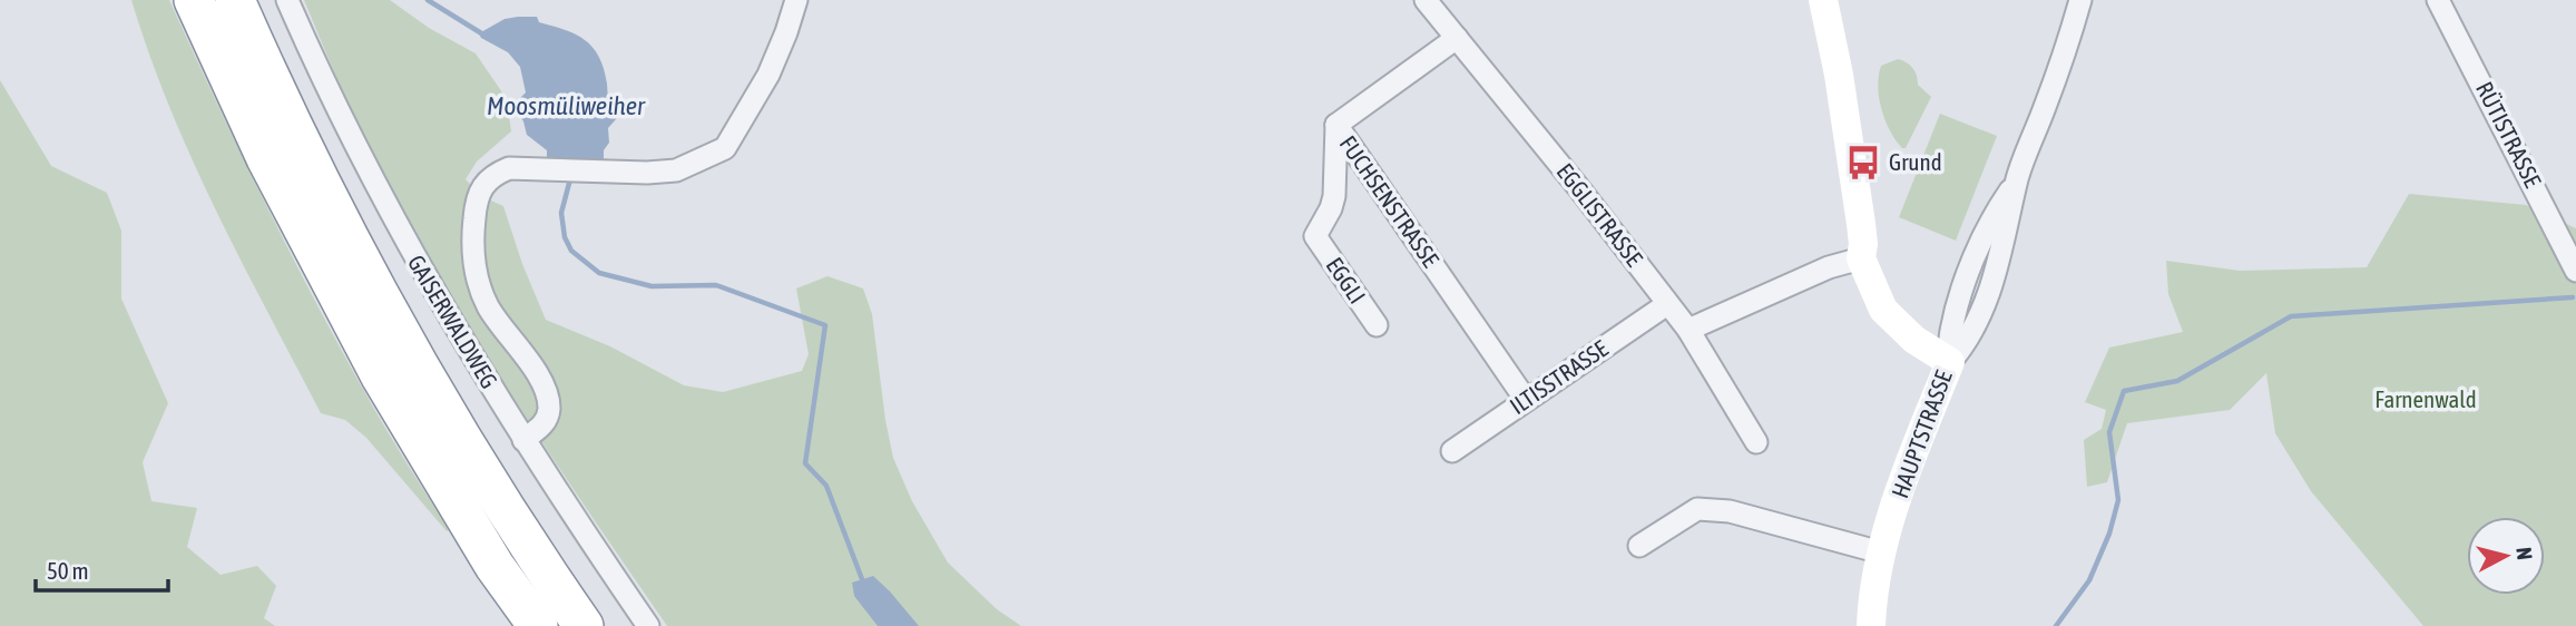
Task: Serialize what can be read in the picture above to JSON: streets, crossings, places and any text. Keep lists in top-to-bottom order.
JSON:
{
  "streets": {
    "street": [
      "RÜTISTRASSE",
      "FUCHSENSTRASSE",
      "EGGLISTRASSE",
      "EGGLI",
      "GAISERWALDWEG",
      "ILTISSTRASSE",
      "HAUPTSTRASSE"
    ]
  },
  "crossings": [
    ["FUCHSENSTRASSE", "EGGLISTRASSE"],
    ["FUCHSENSTRASSE", "EGGLI"],
    ["FUCHSENSTRASSE", "ILTISSTRASSE"],
    ["EGGLISTRASSE", "ILTISSTRASSE"]
  ],
  "water": ["Moosmüliweiher"],
  "parks": ["Farnenwald"],
  "places": {
    "bus stop": ["Grund"]
  },
  "scale_bar": "50 m",
  "north": "right"
}
